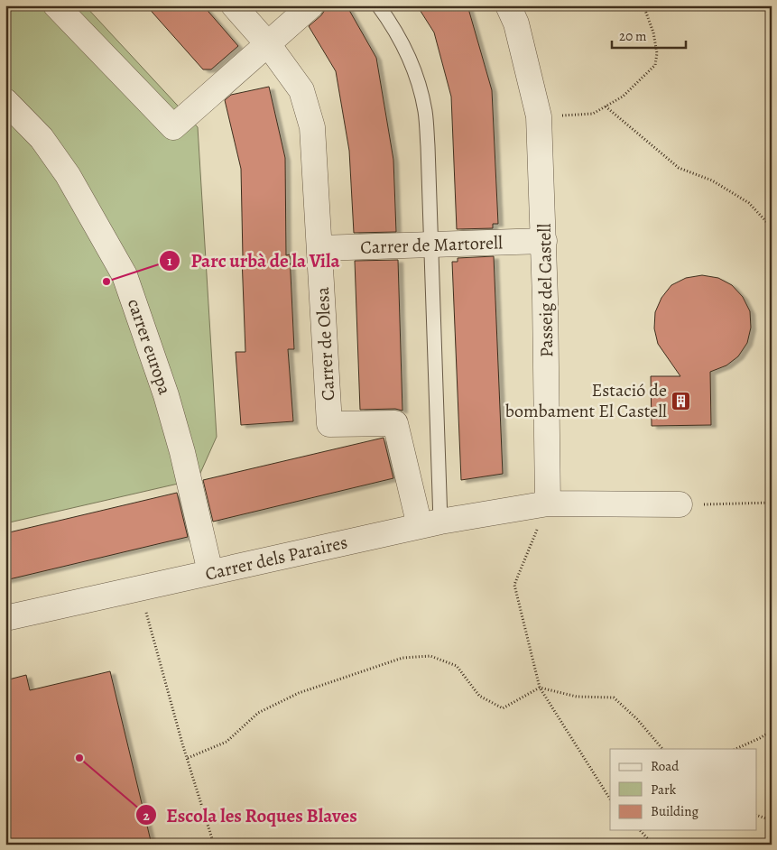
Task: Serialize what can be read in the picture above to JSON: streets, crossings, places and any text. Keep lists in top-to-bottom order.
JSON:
{
  "streets": {
    "street": [
      "Carrer de Martorell",
      "Passeig del Castell",
      "Carrer de Olesa",
      "carrer europa",
      "Carrer dels Paraires"
    ]
  },
  "crossings": [
    ["Carrer de Martorell", "Passeig del Castell"],
    ["Carrer de Martorell", "Carrer de Olesa"],
    ["Passeig del Castell", "Carrer dels Paraires"],
    ["Carrer de Olesa", "Carrer dels Paraires"],
    ["carrer europa", "Carrer dels Paraires"]
  ],
  "places": {
    "other": ["Parc urbà de la Vila", "Escola les Roques Blaves"],
    "building": ["Estació de bombament El Castell"]
  },
  "legend": ["Road", "Park", "Building"],
  "scale_bar": "20 m"
}
